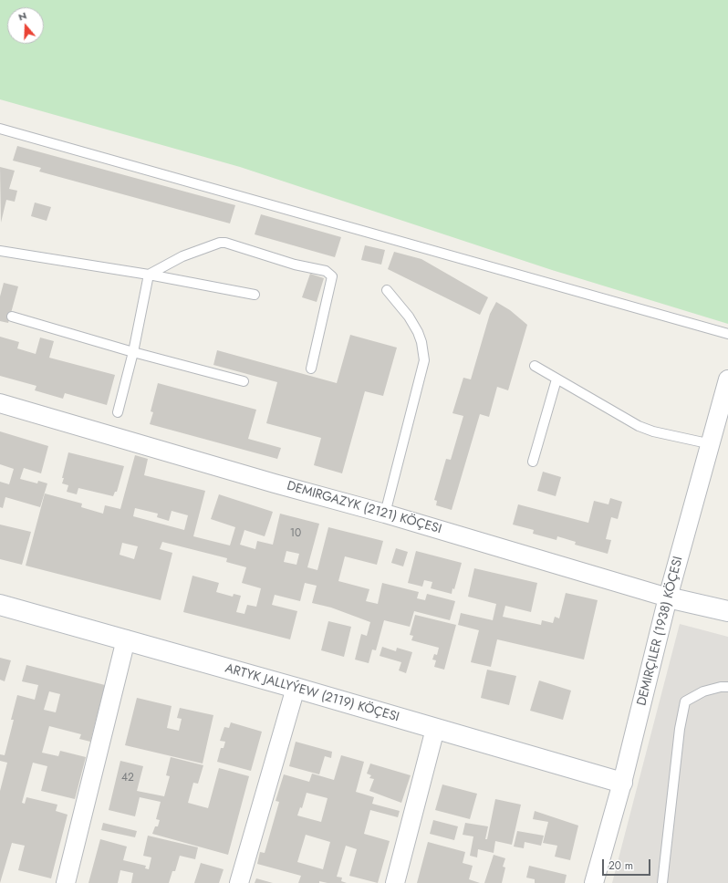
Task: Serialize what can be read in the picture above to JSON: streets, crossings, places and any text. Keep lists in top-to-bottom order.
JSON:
{
  "streets": {
    "street": ["DEMIRGAZYK (2121) KÖÇESI", "DEMIRÇILER (1938) KÖÇESI", "ARTYK JALLYÝEW (2119) KÖÇESI"]
  },
  "crossings": [
    ["DEMIRGAZYK (2121) KÖÇESI", "DEMIRÇILER (1938) KÖÇESI"],
    ["DEMIRÇILER (1938) KÖÇESI", "ARTYK JALLYÝEW (2119) KÖÇESI"]
  ],
  "house_numbers": ["10", "42"],
  "scale_bar": "20 m",
  "north": "top"
}
